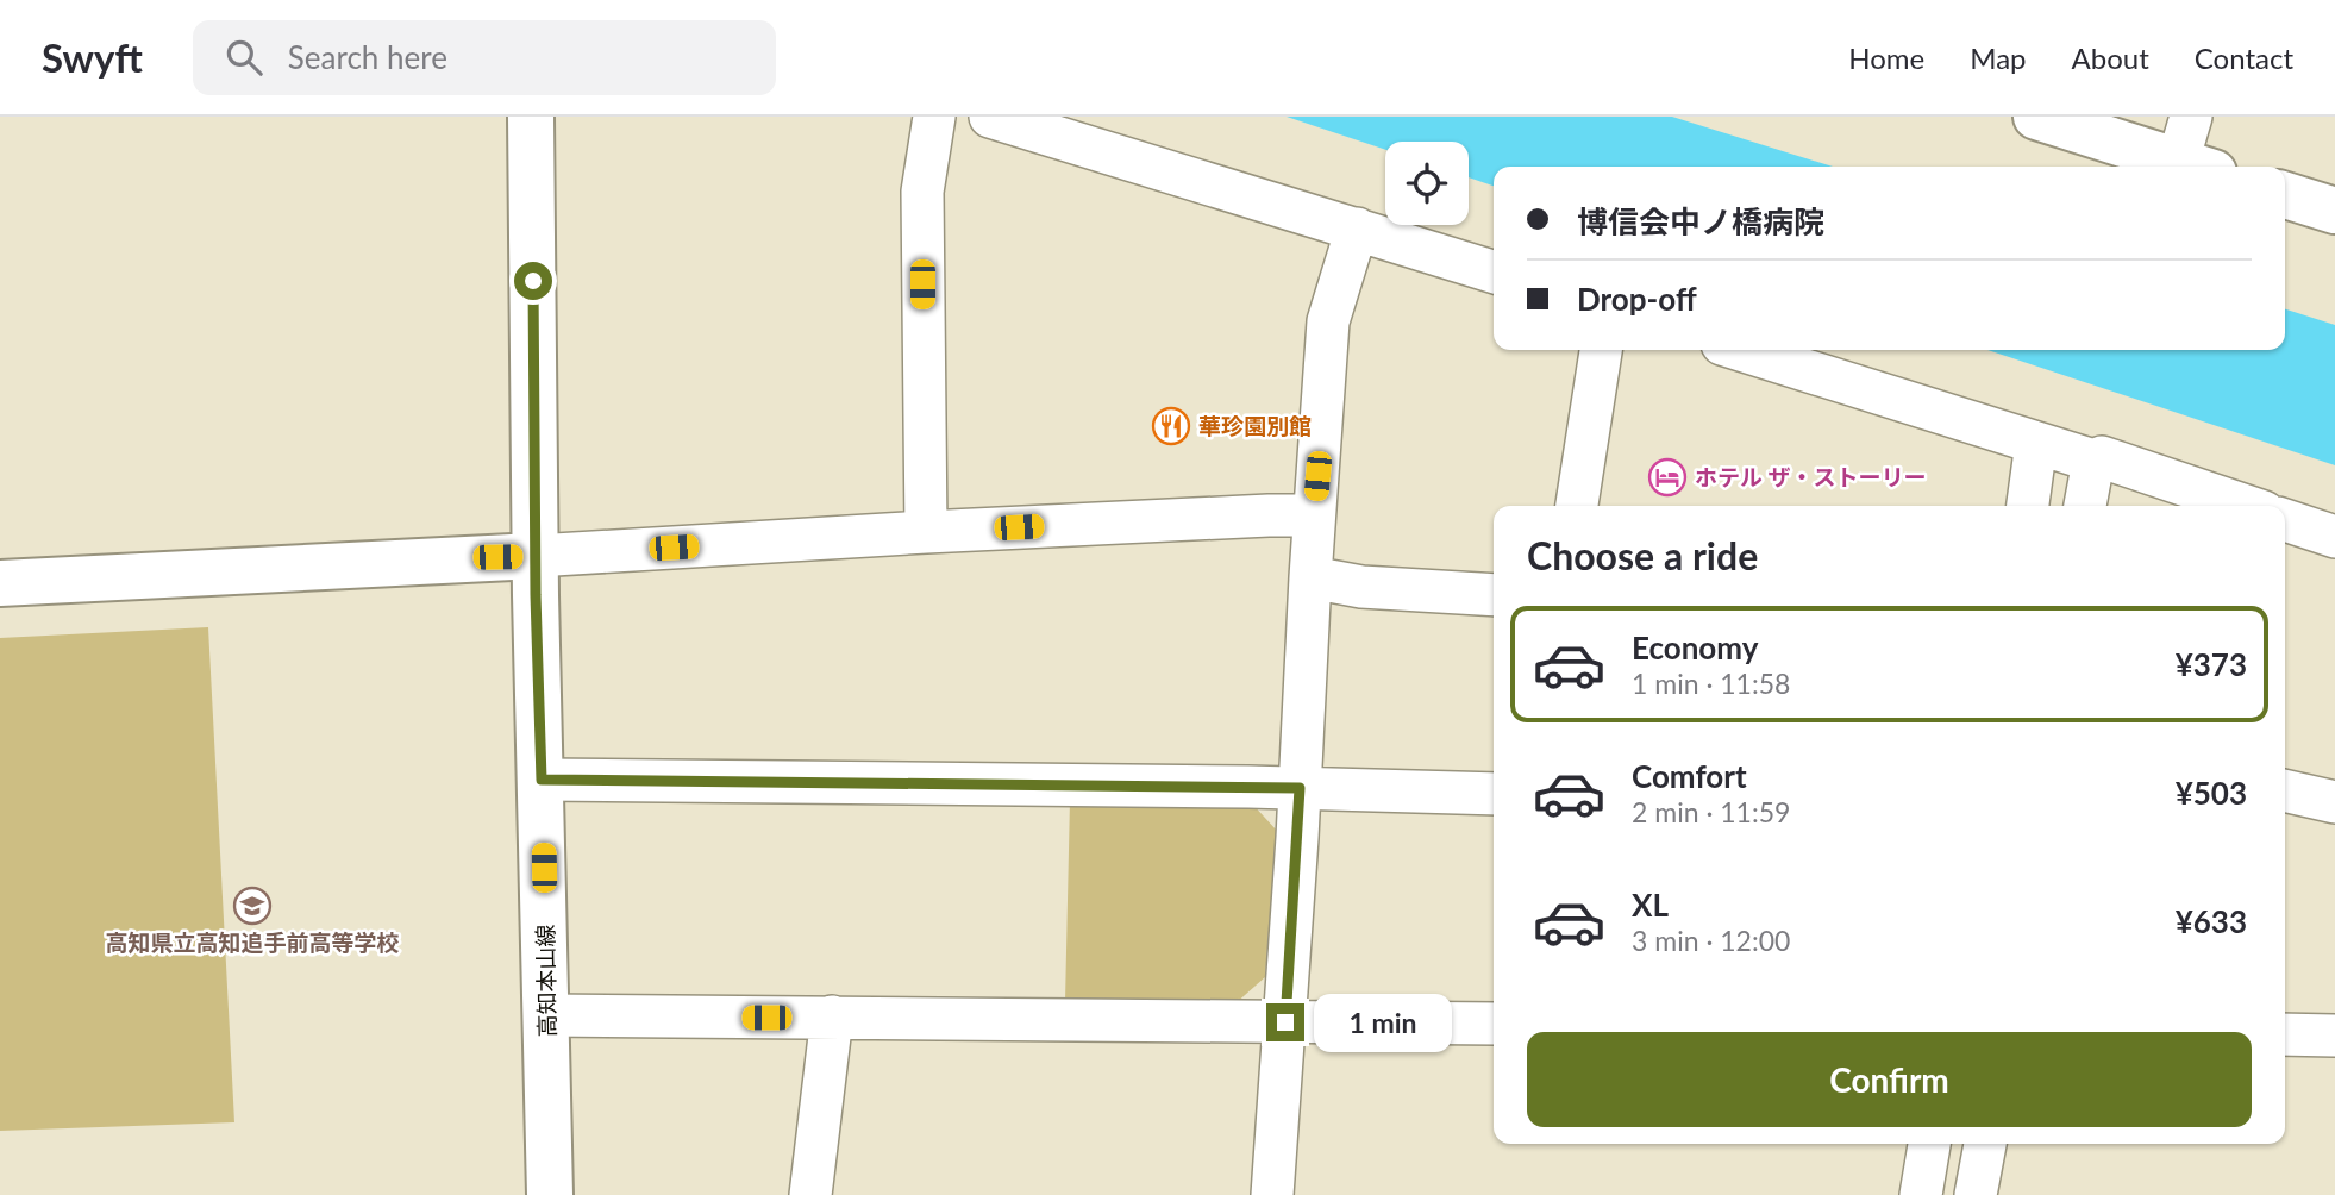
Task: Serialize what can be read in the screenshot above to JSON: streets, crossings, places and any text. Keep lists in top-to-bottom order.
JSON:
{
  "streets": {
    "main road": ["高知本山線"]
  },
  "places": {
    "restaurant": ["華珍園別館"],
    "hotel": ["ホテル ザ・ストーリー"],
    "school or university": ["高知県立高知追手前高等学校"]
  },
  "page": {
    "header": "Swyft",
    "search": "Search here",
    "nav": [
      "Home",
      "Map",
      "About",
      "Contact"
    ],
    "banner": ["博信会中ノ橋病院", "Drop-off"],
    "heading": "Choose a ride",
    "list": [
      {
        "name": "Economy",
        "note": "1 min · 11:58",
        "value": "¥373"
      },
      {
        "name": "Comfort",
        "note": "2 min · 11:59",
        "value": "¥503"
      },
      {
        "name": "XL",
        "note": "3 min · 12:00",
        "value": "¥633"
      }
    ],
    "bubble": "1 min",
    "buttons": "Confirm"
  }
}
